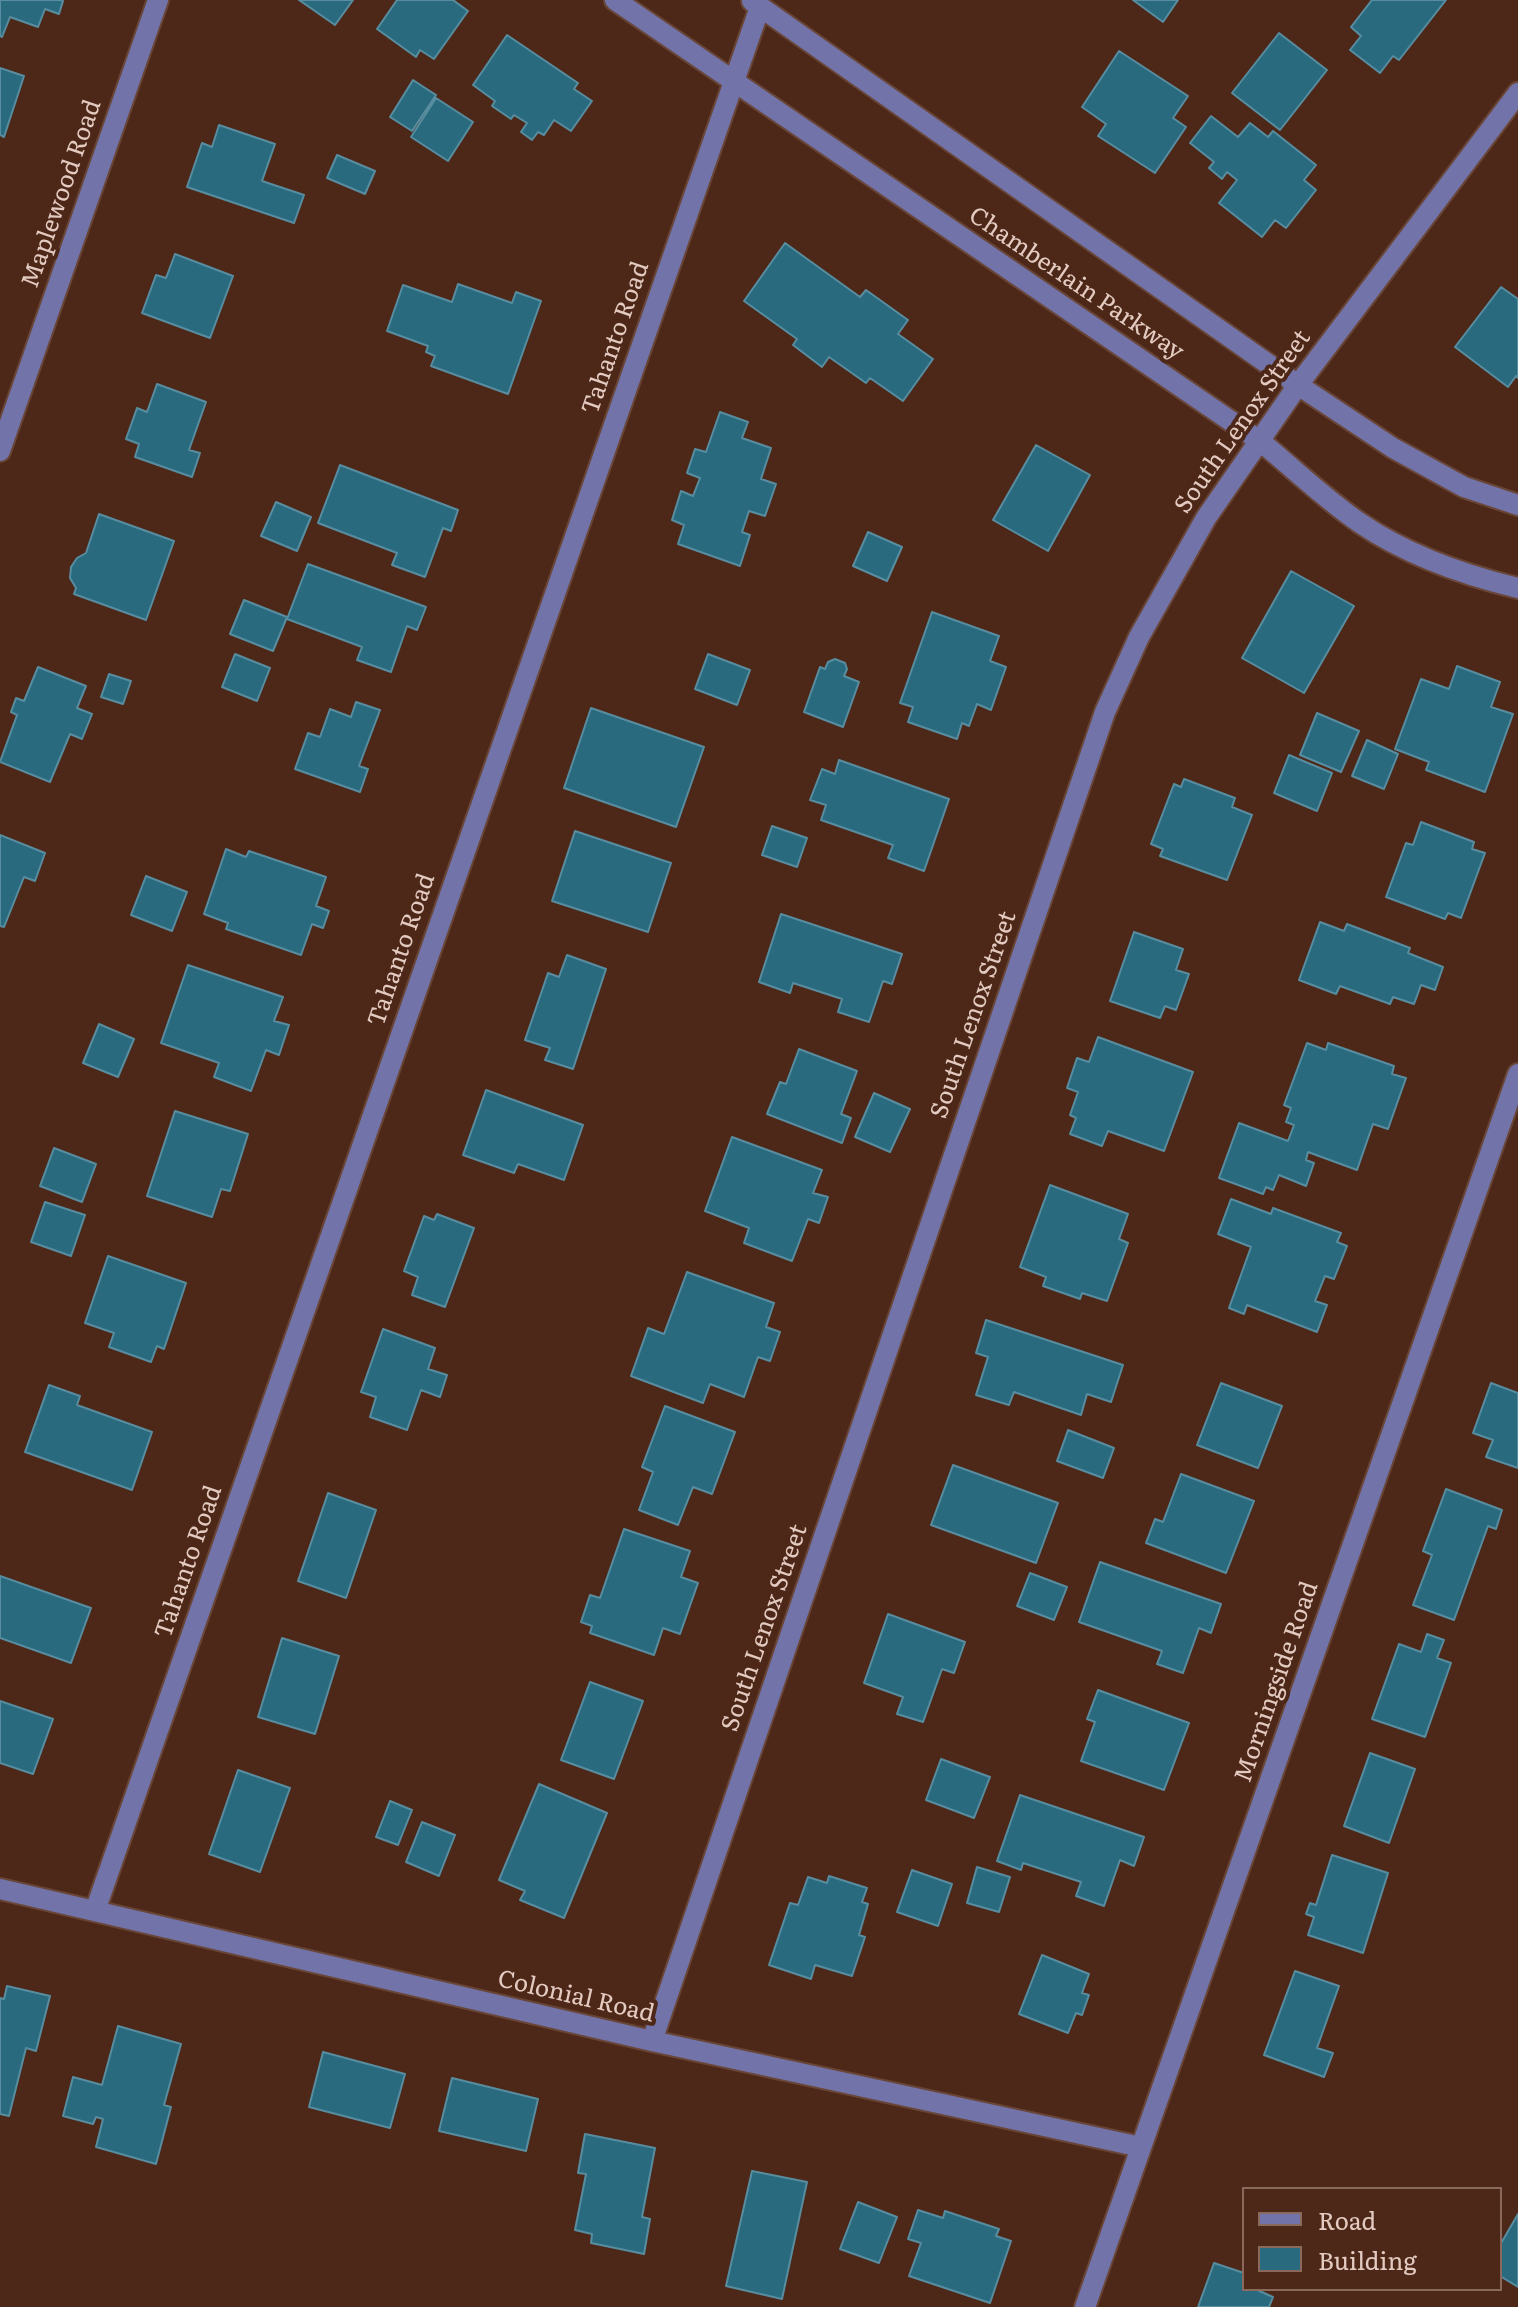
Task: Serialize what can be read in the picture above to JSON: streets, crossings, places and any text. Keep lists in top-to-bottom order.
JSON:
{
  "streets": {
    "street": [
      "Maplewood Road",
      "Chamberlain Parkway",
      "Tahanto Road",
      "South Lenox Street",
      "Morningside Road",
      "Colonial Road"
    ]
  },
  "crossings": [
    ["Chamberlain Parkway", "Tahanto Road"],
    ["Chamberlain Parkway", "South Lenox Street"],
    ["Tahanto Road", "Colonial Road"],
    ["South Lenox Street", "Colonial Road"],
    ["Morningside Road", "Colonial Road"]
  ],
  "legend": ["Road", "Building"]
}
